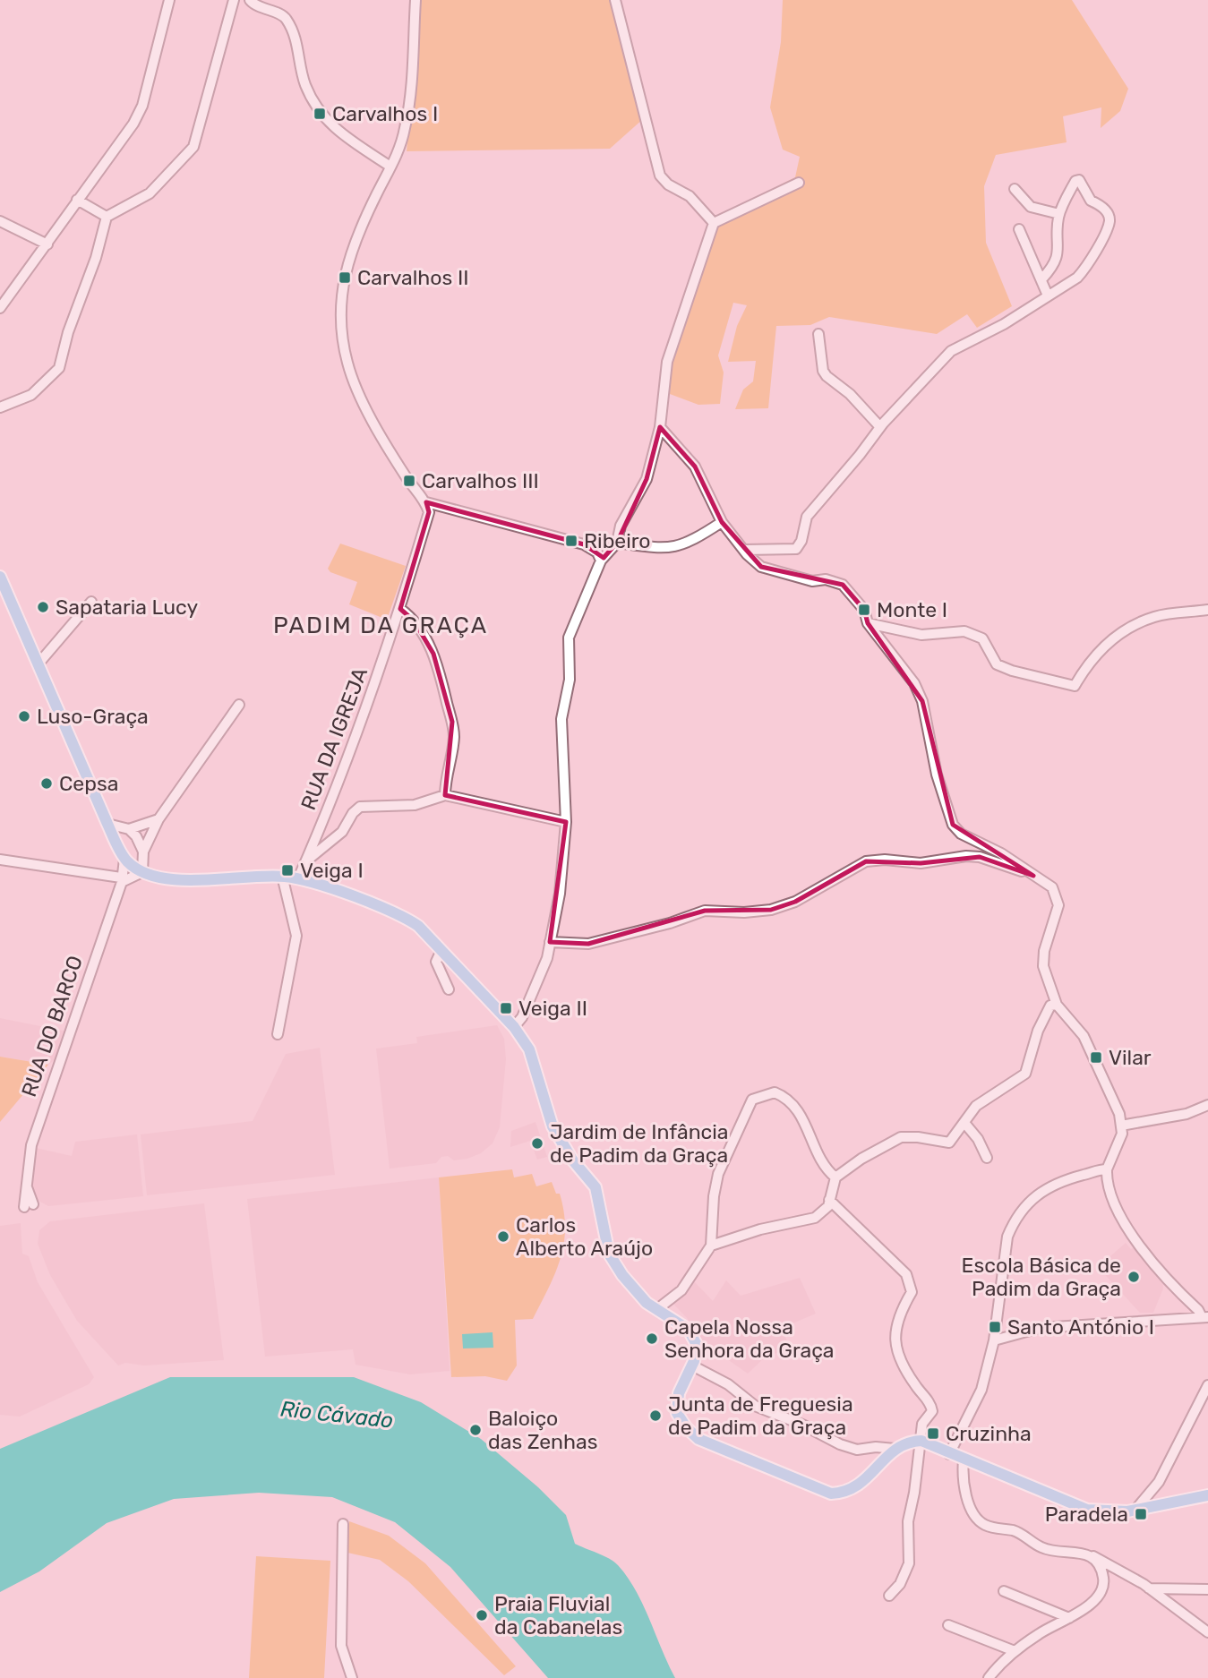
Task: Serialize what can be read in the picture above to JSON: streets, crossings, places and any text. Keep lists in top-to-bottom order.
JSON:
{
  "streets": {
    "street": ["RUA DA IGREJA", "RUA DO BARCO"]
  },
  "districts": ["PADIM DA GRAÇA"],
  "water": ["Rio Cávado"],
  "places": {
    "transit": [
      "Carvalhos I",
      "Carvalhos II",
      "Carvalhos III",
      "Ribeiro",
      "Monte I",
      "Veiga I",
      "Veiga II",
      "Vilar",
      "Santo António I",
      "Cruzinha",
      "Paradela"
    ],
    "other": [
      "Sapataria Lucy",
      "Luso-Graça",
      "Cepsa",
      "Jardim de Infância de Padim da Graça",
      "Carlos Alberto Araújo",
      "Escola Básica de Padim da Graça",
      "Capela Nossa Senhora da Graça",
      "Junta de Freguesia de Padim da Graça",
      "Baloiço das Zenhas",
      "Praia Fluvial da Cabanelas"
    ]
  }
}
